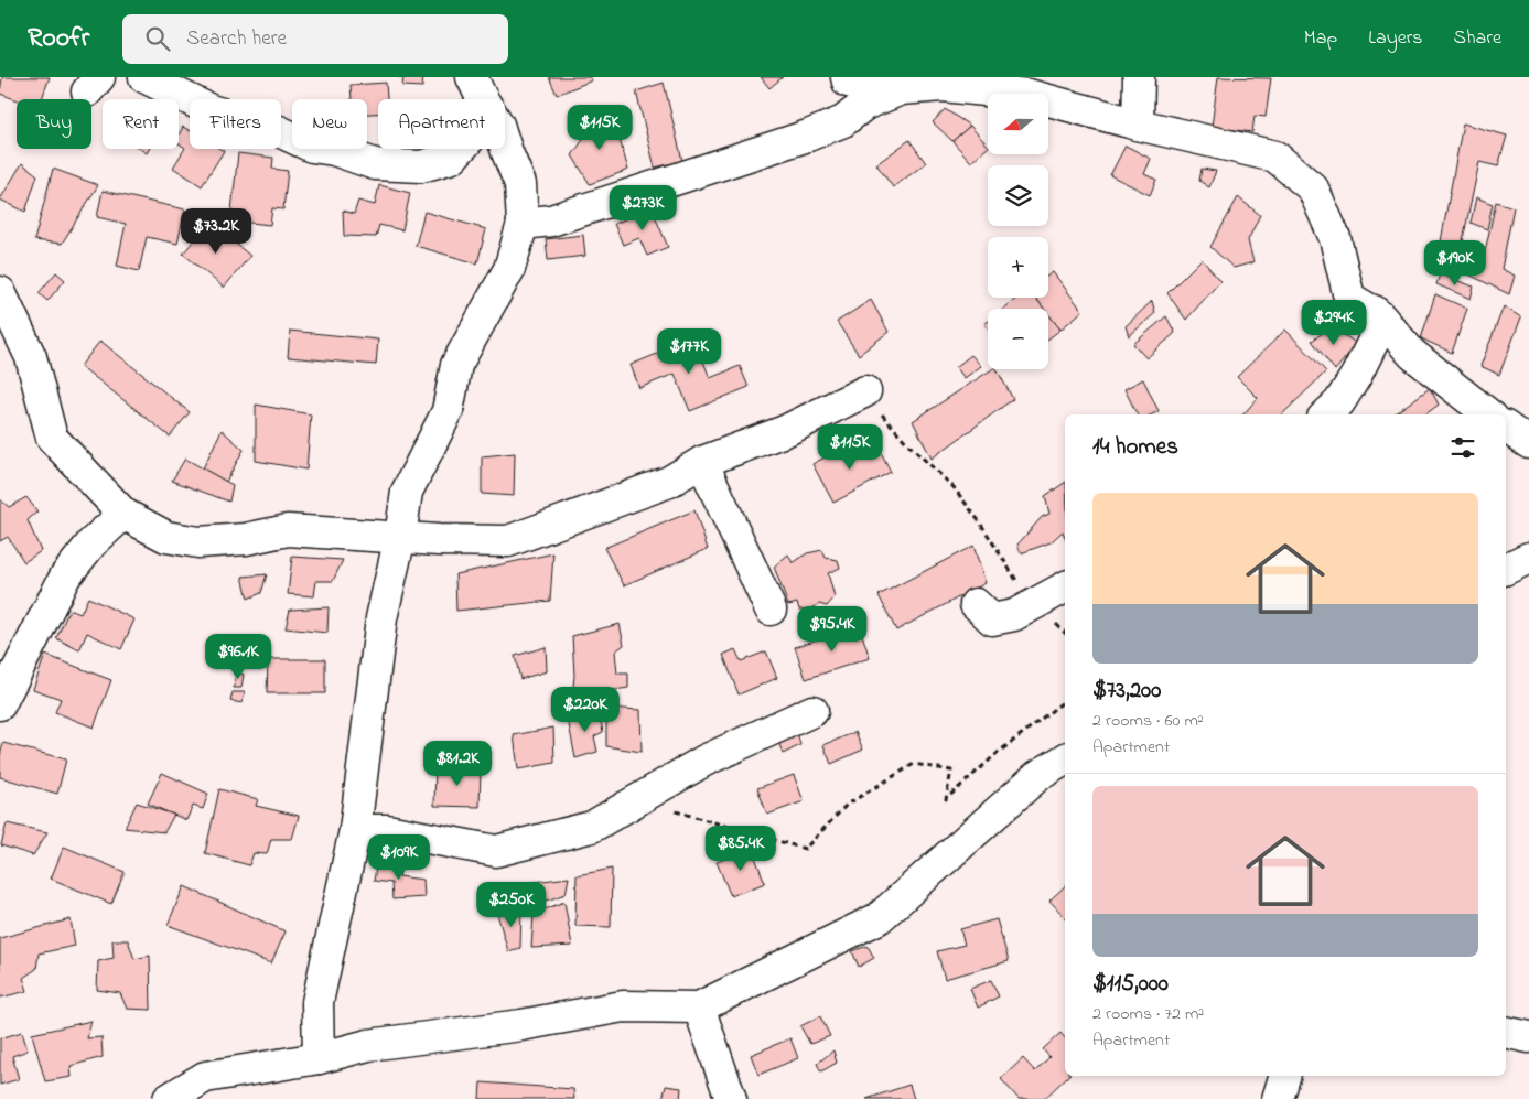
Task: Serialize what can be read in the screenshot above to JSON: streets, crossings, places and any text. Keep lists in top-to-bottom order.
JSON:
{
  "north": "left",
  "page": {
    "header": "Roofr",
    "search": "Search here",
    "nav": ["Map", "Layers", "Share"],
    "map_buttons": ["+", "−"],
    "chip": [
      "Buy",
      "Rent",
      "Filters",
      "New",
      "Apartment"
    ],
    "price": [
      "$115K",
      "$273K",
      "$73.2K",
      "$190K",
      "$294K",
      "$177K",
      "$115K",
      "$95.4K",
      "$96.1K",
      "$220K",
      "$81.2K",
      "$85.4K",
      "$109K",
      "$250K"
    ],
    "heading": "14 homes",
    "list": [
      {
        "name": "$73,200",
        "note": "2 rooms · 60 m² · Apartment"
      },
      {
        "name": "$115,000",
        "note": "2 rooms · 72 m² · Apartment"
      }
    ]
  }
}
